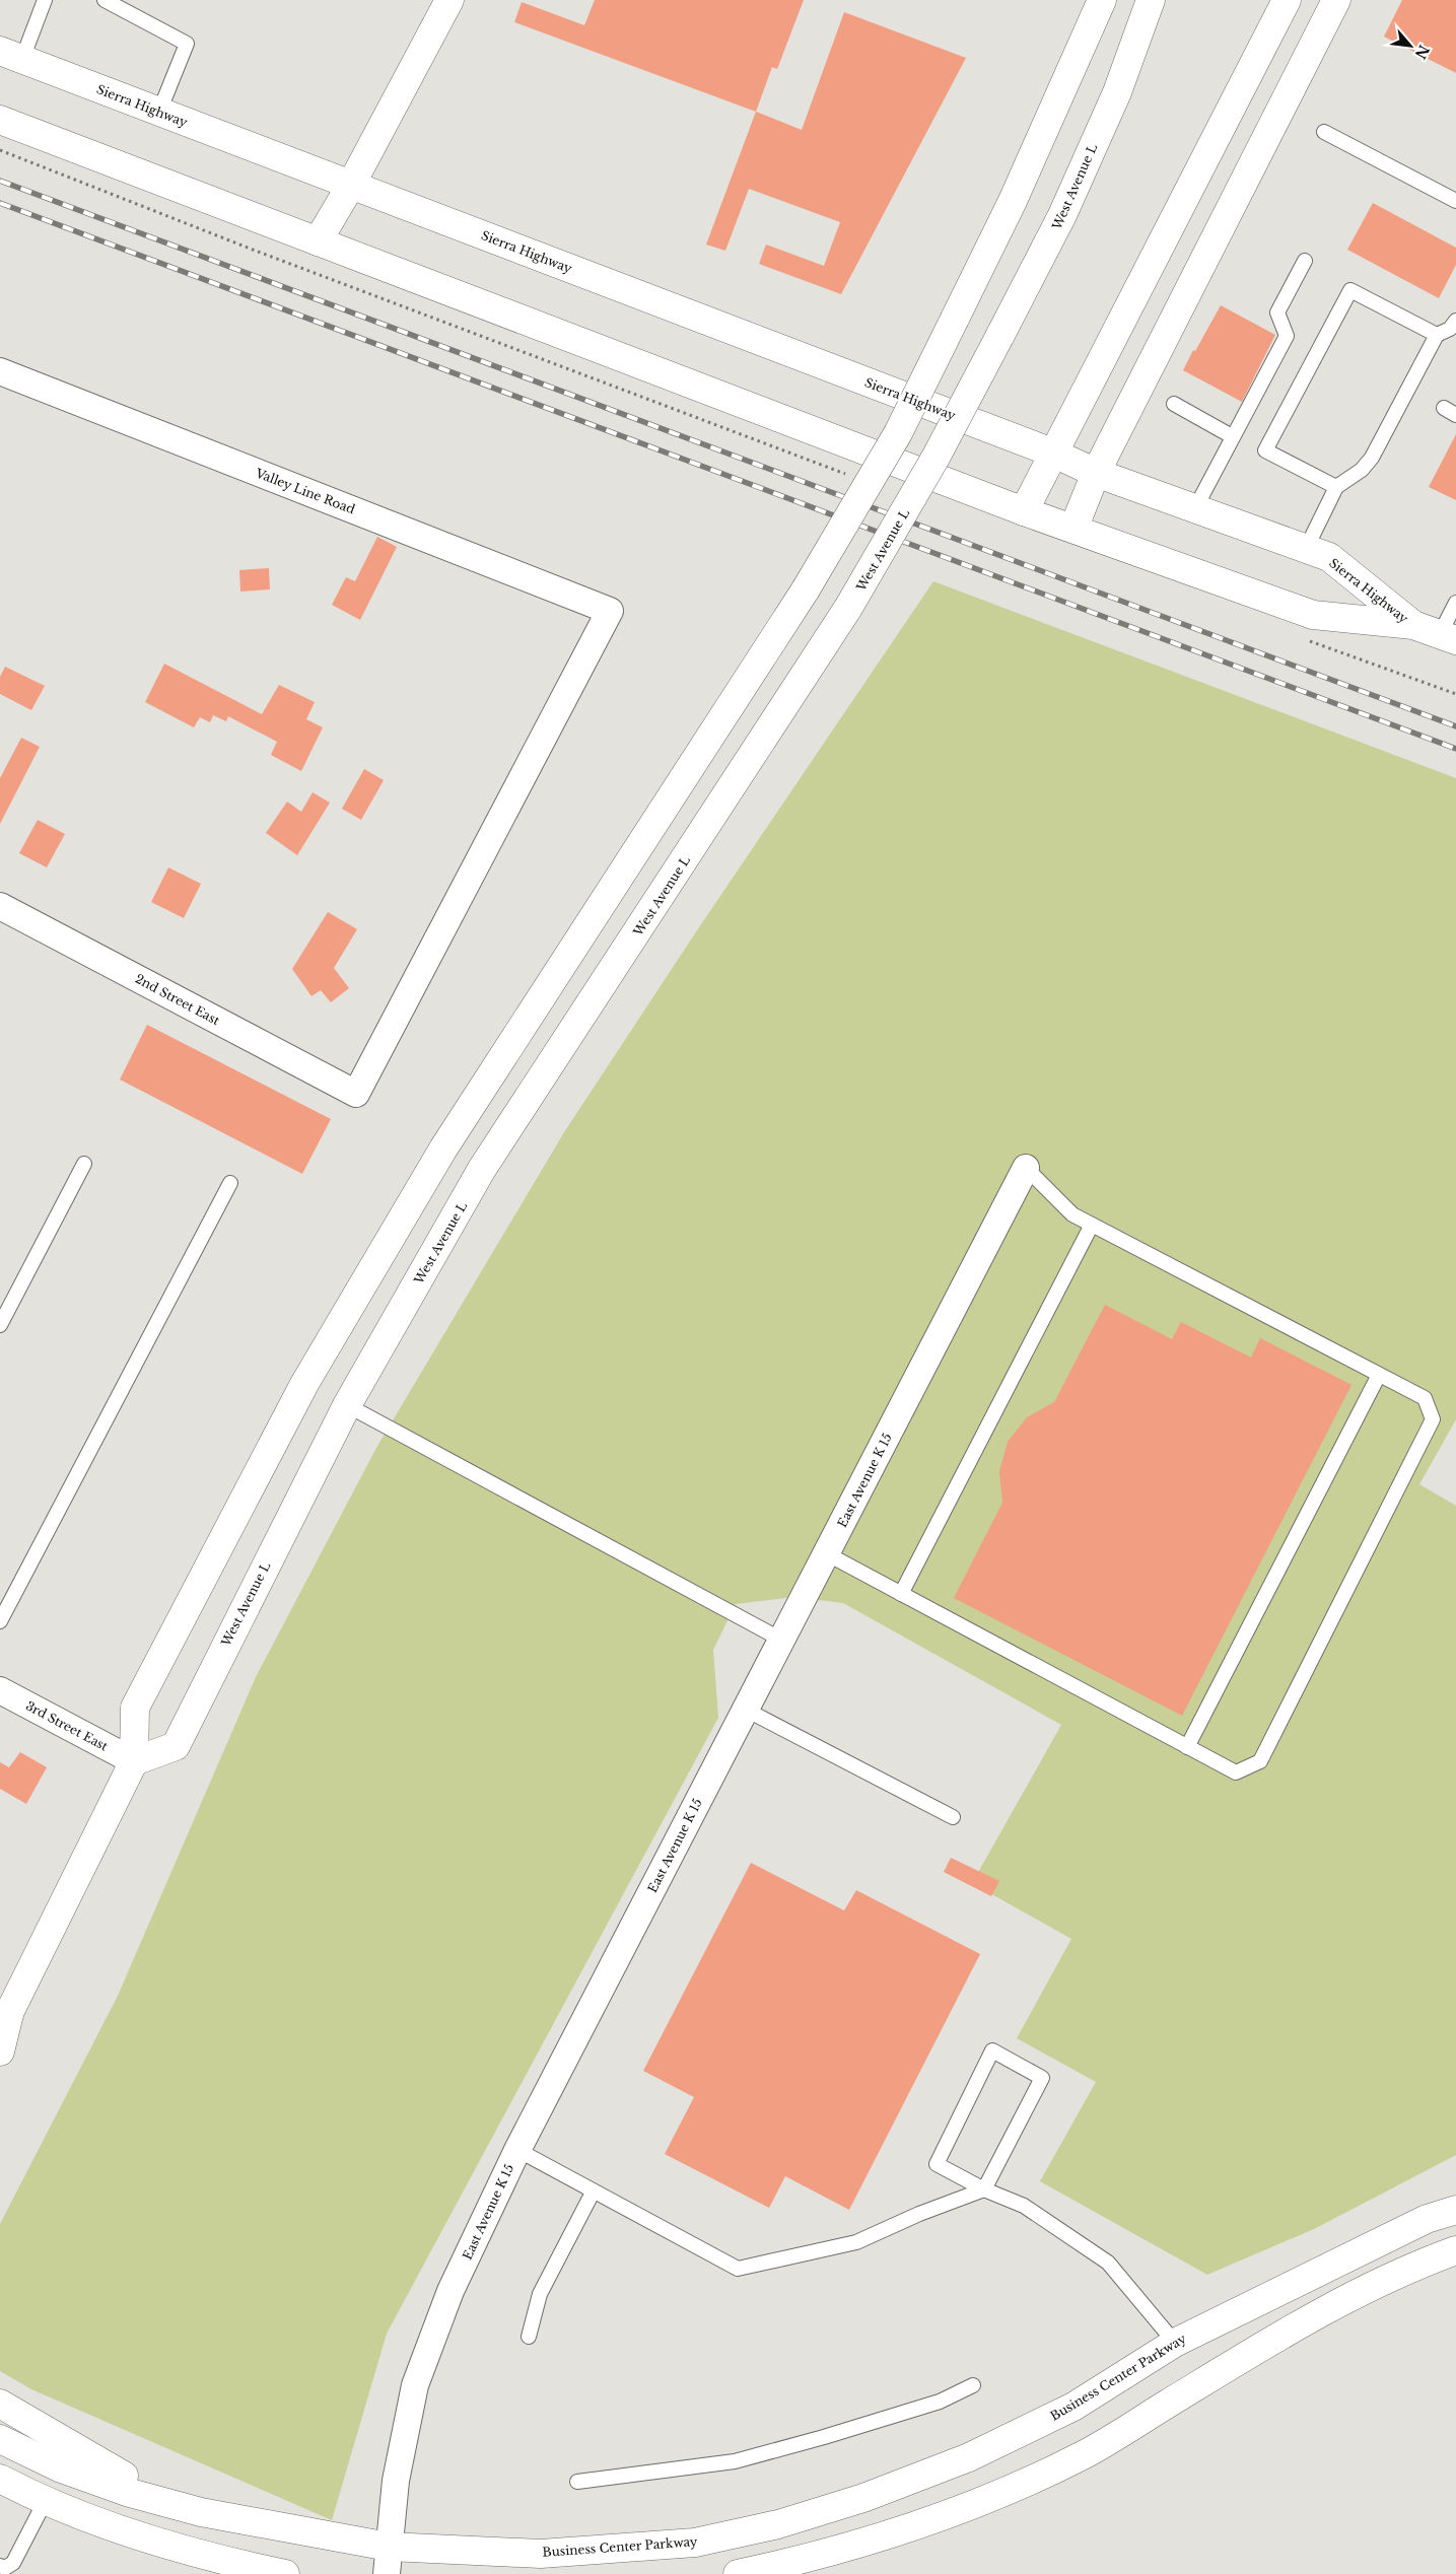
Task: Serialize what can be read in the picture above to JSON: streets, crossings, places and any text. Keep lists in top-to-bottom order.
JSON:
{
  "streets": {
    "main road": ["Sierra Highway", "West Avenue L", "Business Center Parkway"],
    "street": [
      "Valley Line Road",
      "2nd Street East",
      "East Avenue K 15",
      "3rd Street East"
    ]
  },
  "crossings": [
    ["West Avenue L", "3rd Street East"],
    ["Valley Line Road", "2nd Street East"],
    ["East Avenue K 15", "Business Center Parkway"]
  ],
  "north": "bottom right"
}
